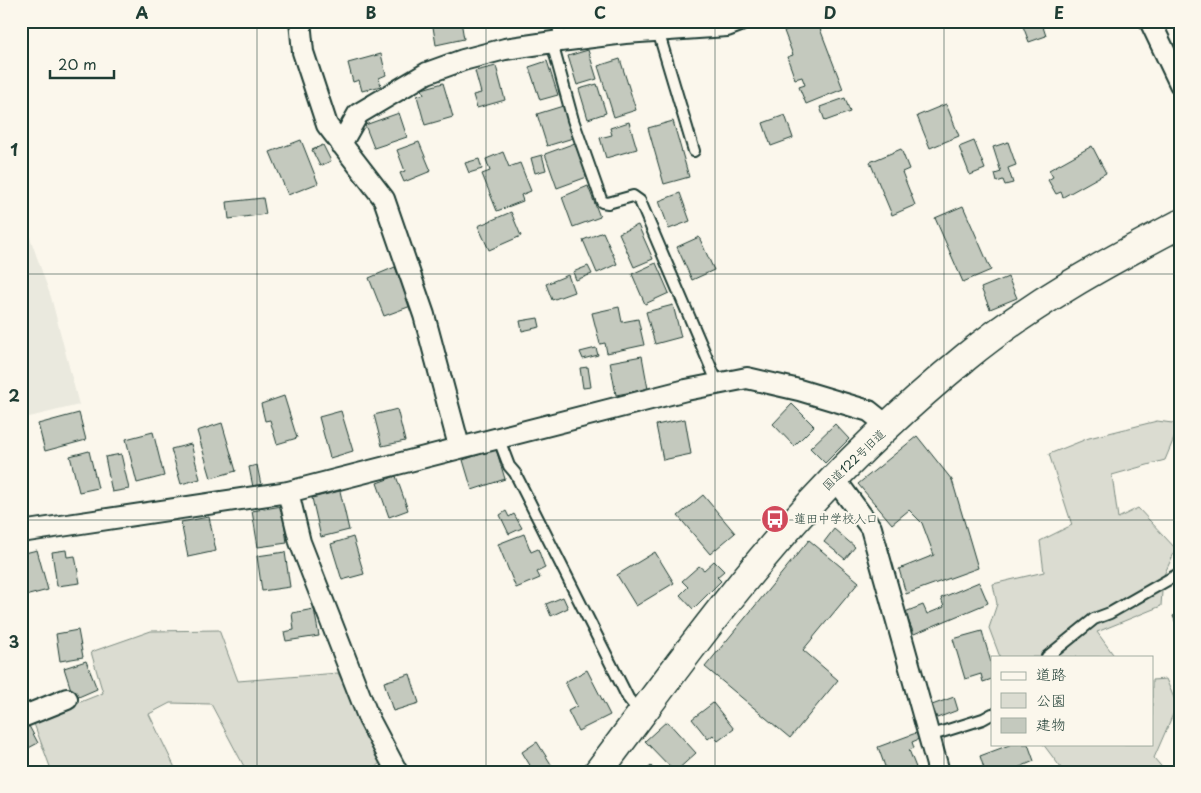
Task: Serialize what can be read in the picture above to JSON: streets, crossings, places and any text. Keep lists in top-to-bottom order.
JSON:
{
  "streets": {
    "street": ["国道122号旧道"]
  },
  "places": {
    "bus stop": ["蓮田中学校入口"]
  },
  "legend": ["道路", "公園", "建物"],
  "scale_bar": "20 m",
  "grid": {
    "columns": [
      "A",
      "B",
      "C",
      "D",
      "E"
    ],
    "rows": ["1", "2", "3"]
  }
}
